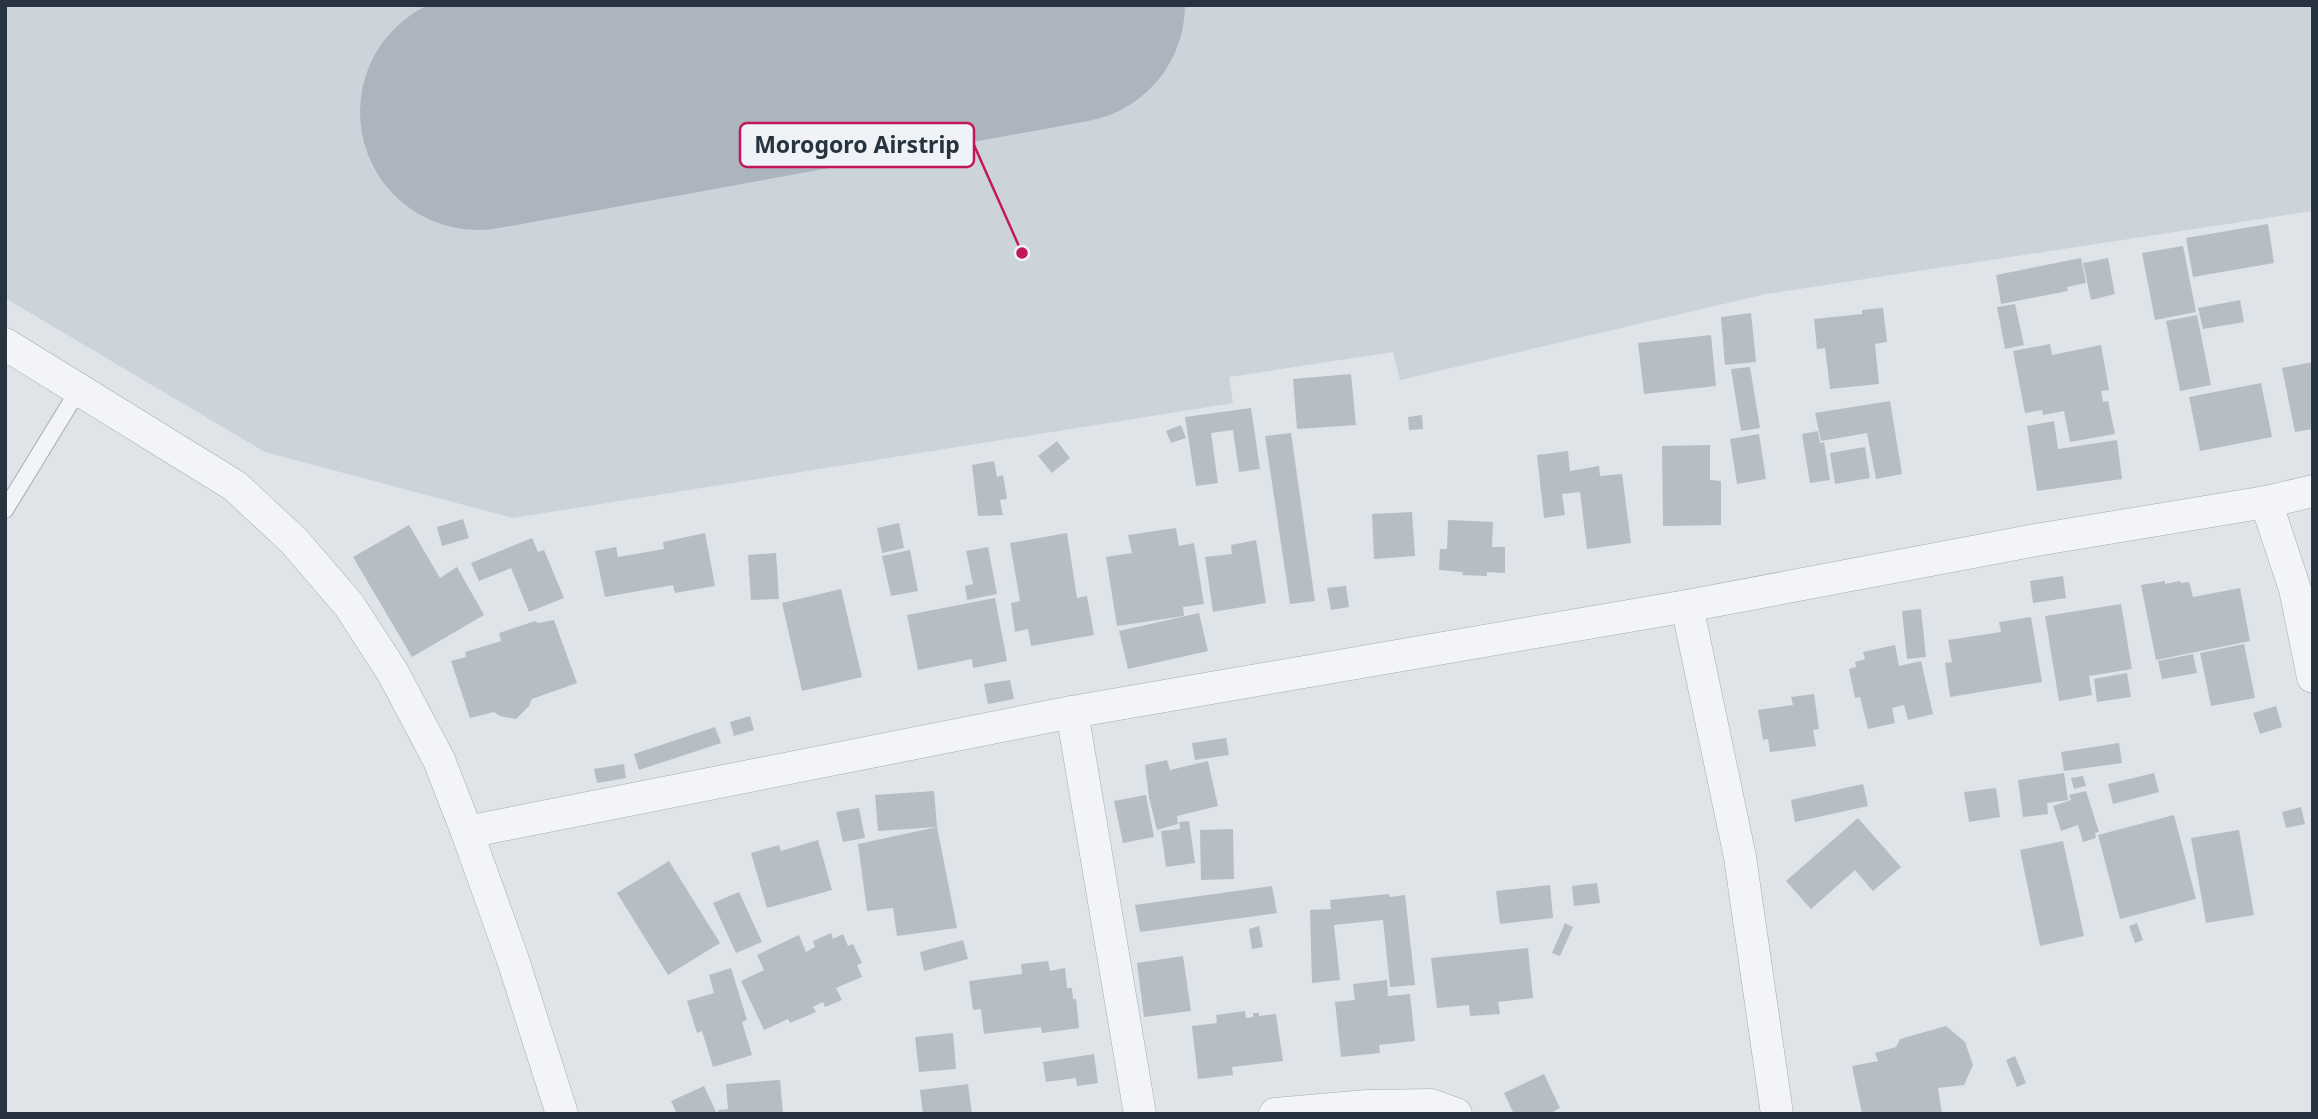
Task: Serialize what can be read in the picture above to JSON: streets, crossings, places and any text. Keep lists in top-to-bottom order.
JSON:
{
  "places": ["Morogoro Airstrip"]
}
